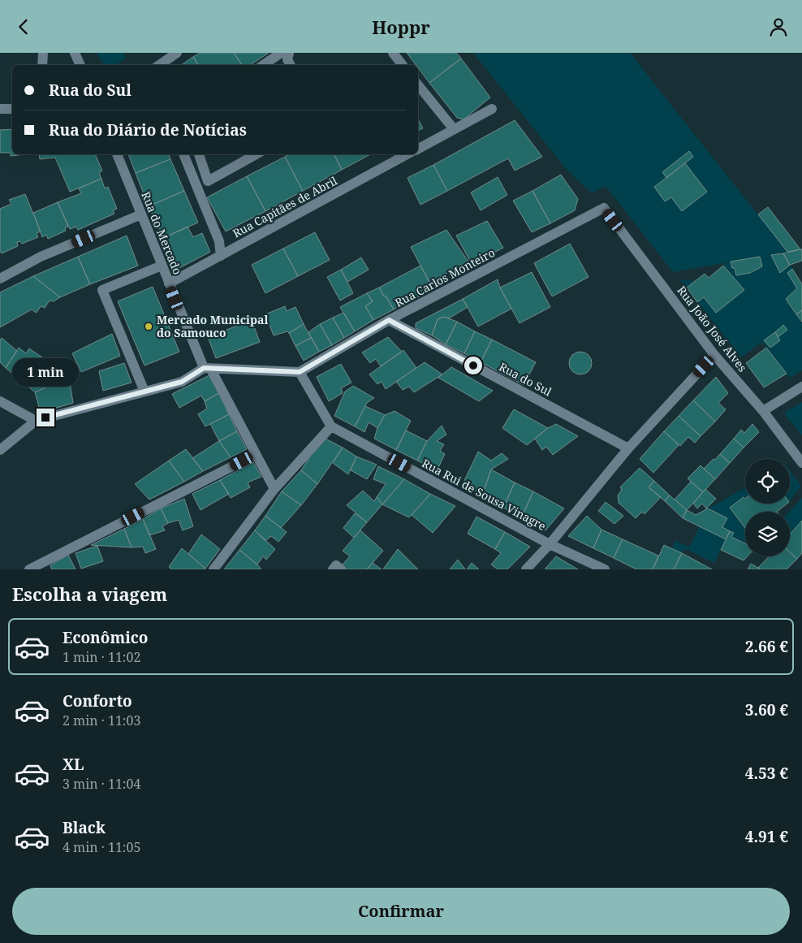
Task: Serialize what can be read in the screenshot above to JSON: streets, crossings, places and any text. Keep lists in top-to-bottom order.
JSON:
{
  "streets": {
    "street": [
      "Rua Capitães de Abril",
      "Rua do Mercado",
      "Rua Carlos Monteiro",
      "Rua João José Alves",
      "Rua do Sul",
      "Rua Rui de Sousa Vinagre"
    ]
  },
  "crossings": [
    ["Rua Capitães de Abril", "Rua do Mercado"],
    ["Rua Carlos Monteiro", "Rua João José Alves"],
    ["Rua Carlos Monteiro", "Rua do Sul"]
  ],
  "places": ["Mercado Municipal do Samouco"],
  "page": {
    "header": "Hoppr",
    "banner": ["Rua do Sul", "Rua do Diário de Notícias"],
    "bubble": "1 min",
    "heading": "Escolha a viagem",
    "list": [
      {
        "name": "Econômico",
        "note": "1 min · 11:02",
        "value": "2.66 €"
      },
      {
        "name": "Conforto",
        "note": "2 min · 11:03",
        "value": "3.60 €"
      },
      {
        "name": "XL",
        "note": "3 min · 11:04",
        "value": "4.53 €"
      },
      {
        "name": "Black",
        "note": "4 min · 11:05",
        "value": "4.91 €"
      }
    ],
    "buttons": "Confirmar"
  }
}
